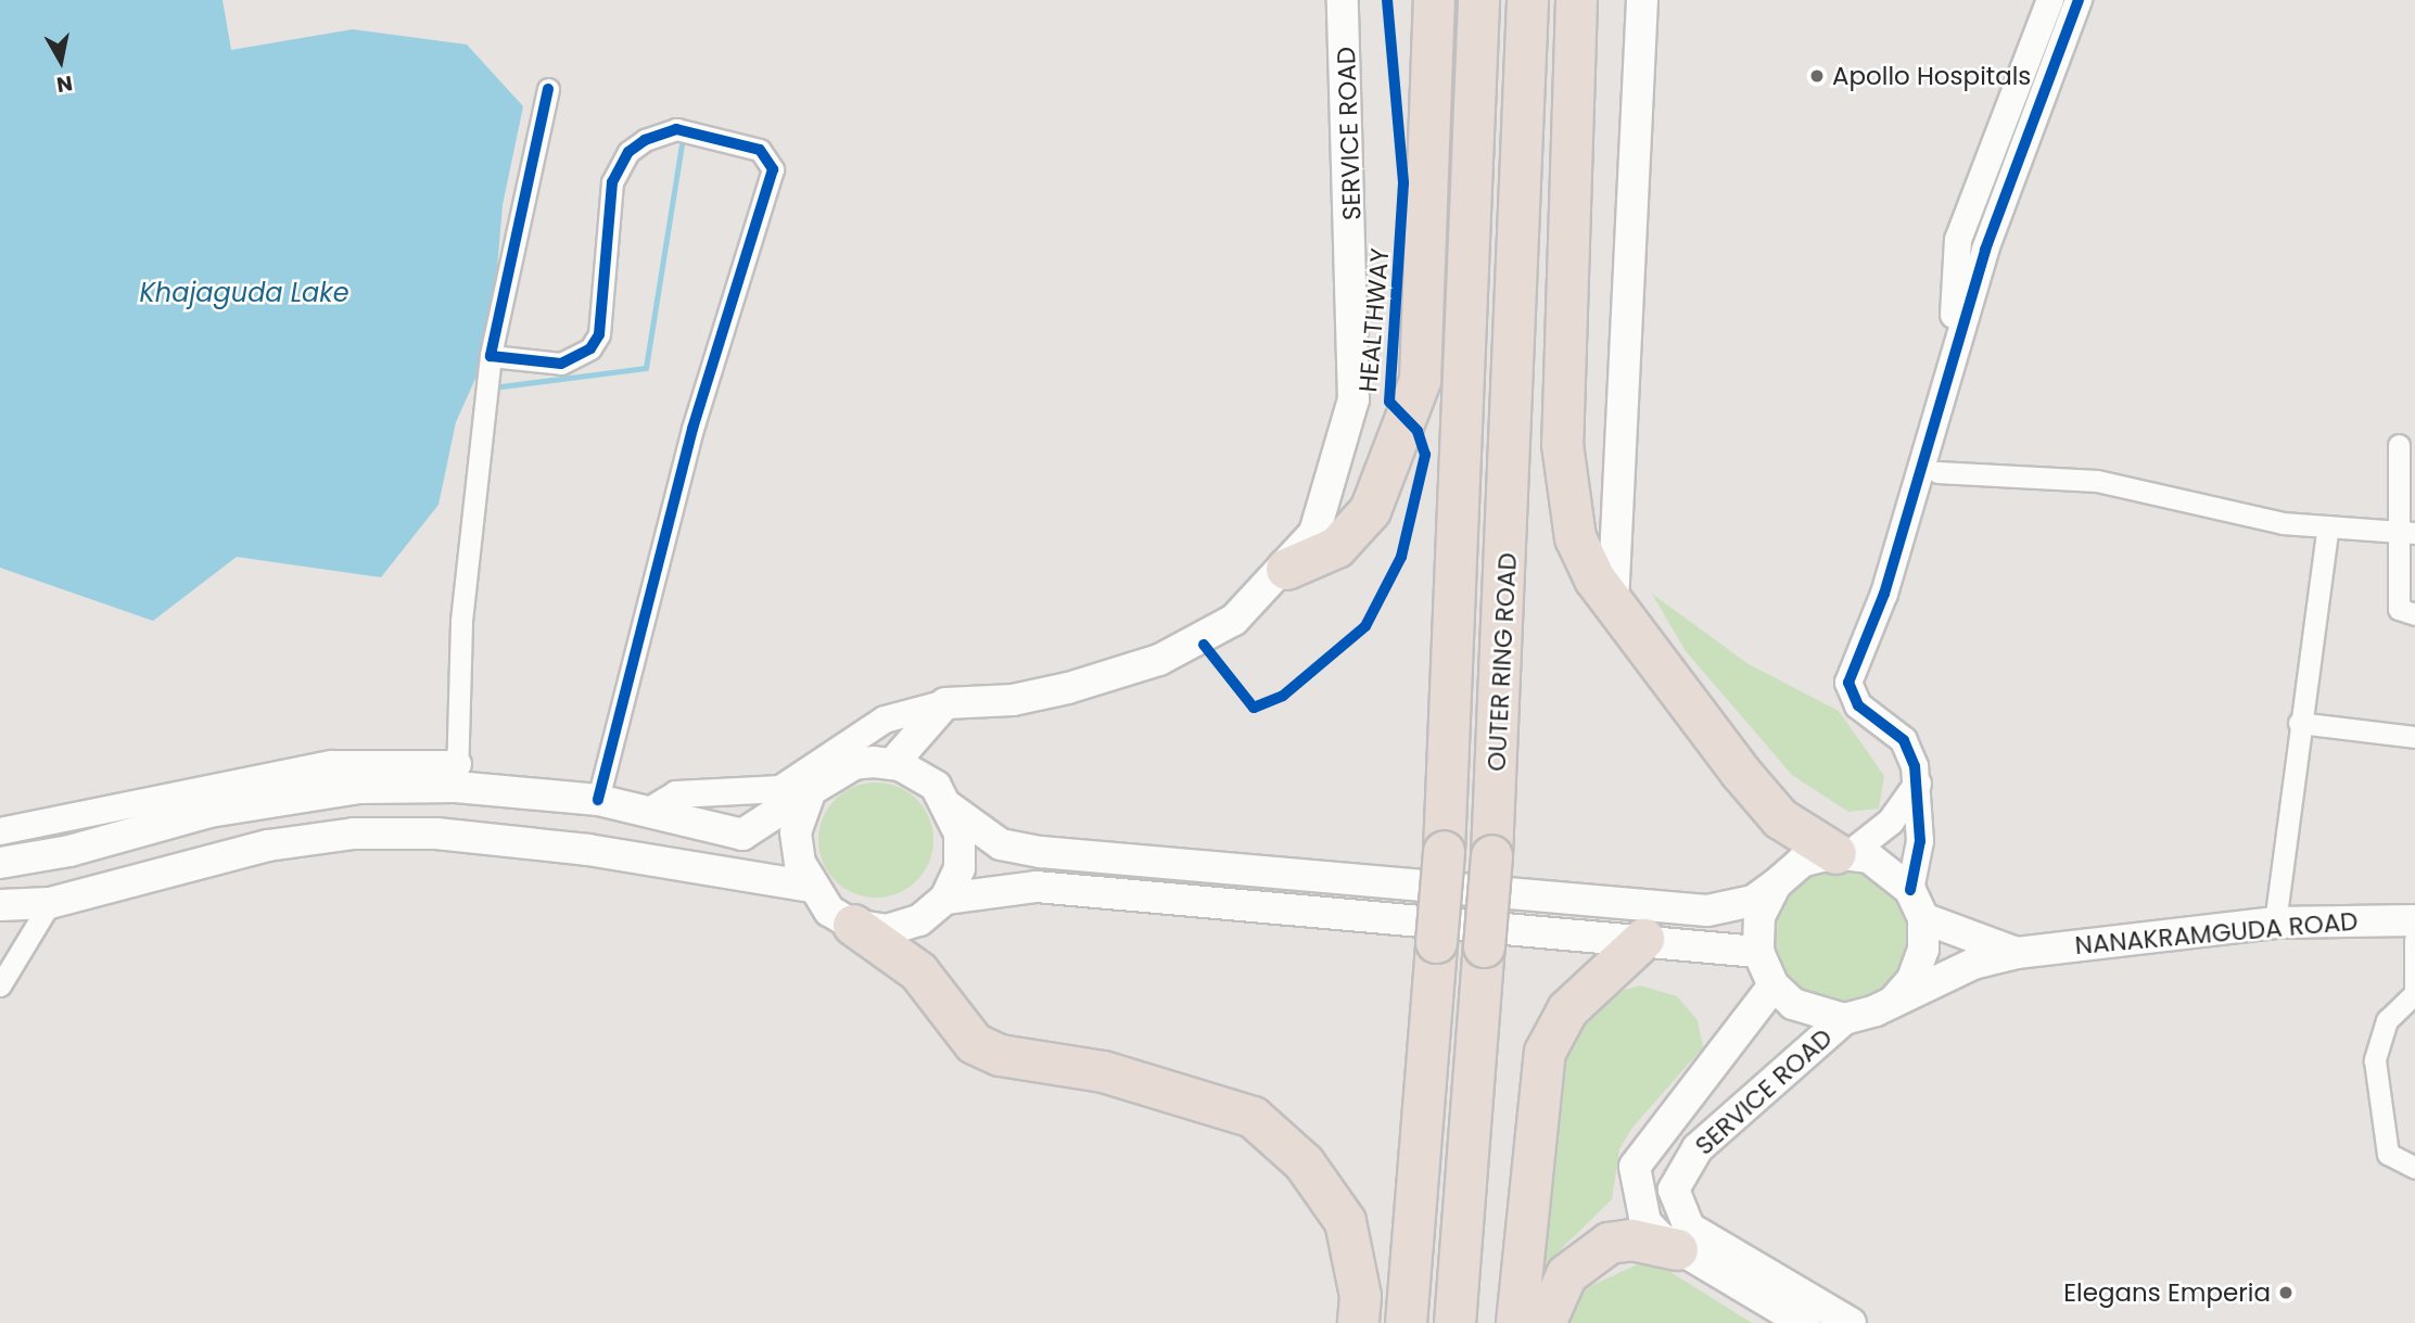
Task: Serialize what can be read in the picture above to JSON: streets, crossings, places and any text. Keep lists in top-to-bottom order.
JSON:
{
  "streets": {
    "highway": ["OUTER RING ROAD"],
    "main road": ["SERVICE ROAD", "NANAKRAMGUDA ROAD"],
    "cycle path": ["HEALTHWAY"]
  },
  "crossings": [
    ["SERVICE ROAD", "NANAKRAMGUDA ROAD"]
  ],
  "water": ["Khajaguda Lake"],
  "places": ["Apollo Hospitals", "Elegans Emperia"],
  "north": "bottom"
}
